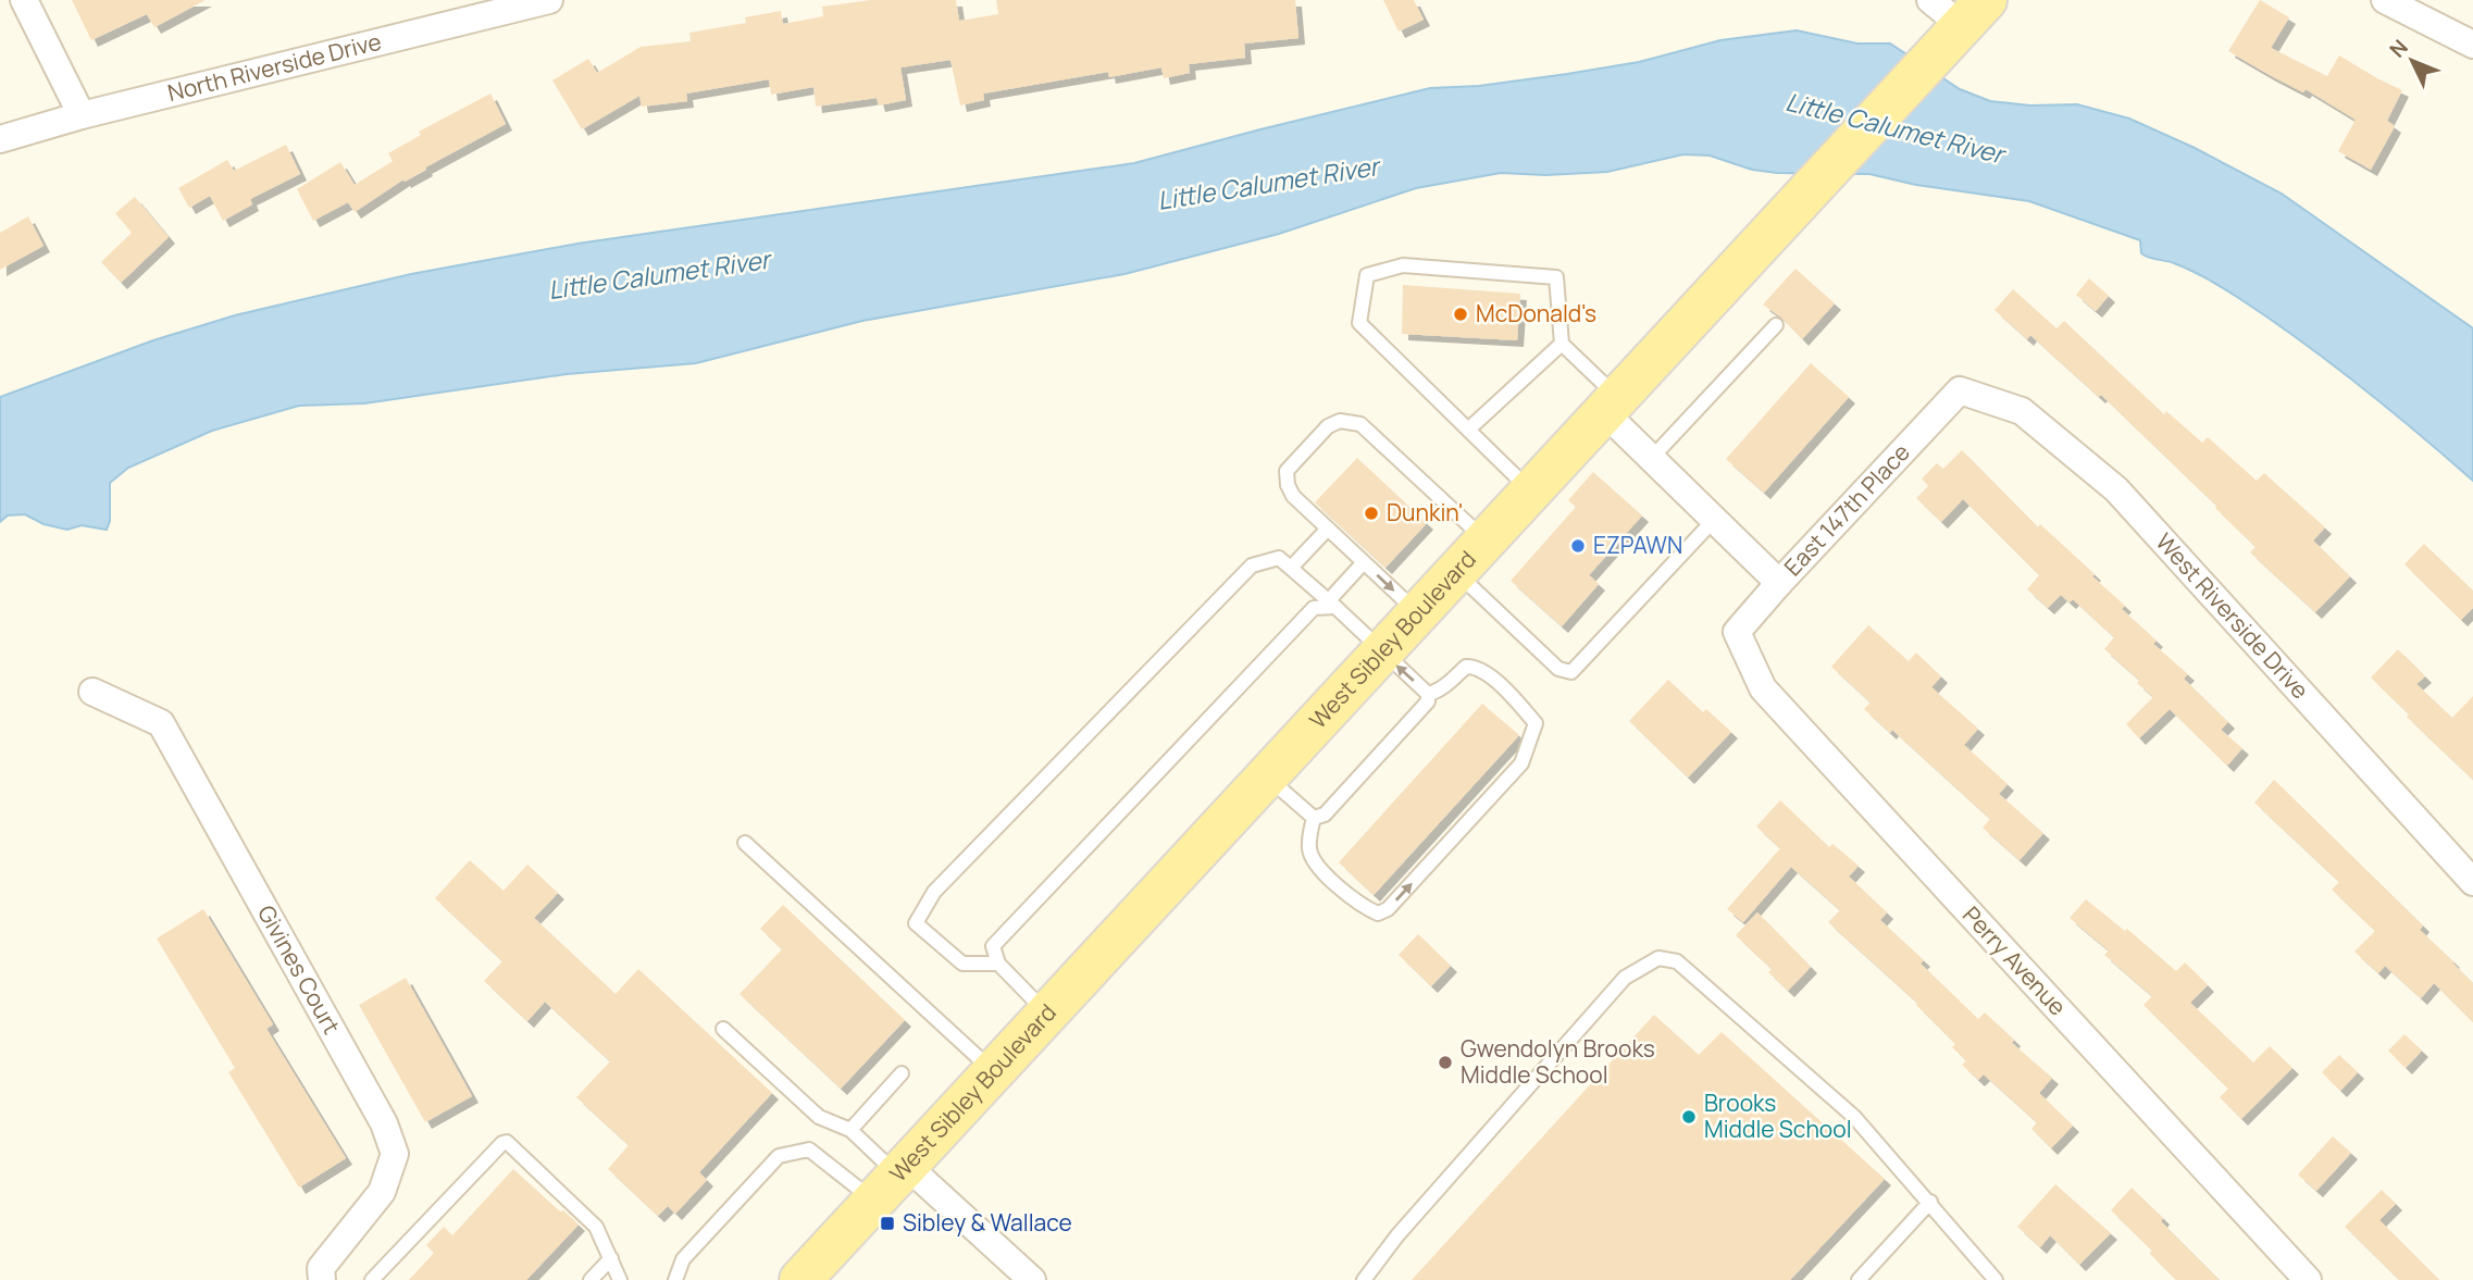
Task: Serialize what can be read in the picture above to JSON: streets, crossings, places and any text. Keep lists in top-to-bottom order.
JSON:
{
  "streets": {
    "main road": ["West Sibley Boulevard"],
    "street": [
      "North Riverside Drive",
      "East 147th Place",
      "West Riverside Drive",
      "Perry Avenue",
      "Givines Court"
    ]
  },
  "crossings": [
    ["East 147th Place", "West Riverside Drive"],
    ["East 147th Place", "Perry Avenue"]
  ],
  "water": ["Little Calumet River"],
  "places": {
    "other": [
      "McDonald's",
      "Dunkin'",
      "EZPAWN",
      "Gwendolyn Brooks Middle School",
      "Brooks Middle School"
    ],
    "transit": ["Sibley & Wallace"]
  },
  "north": "top left"
}
